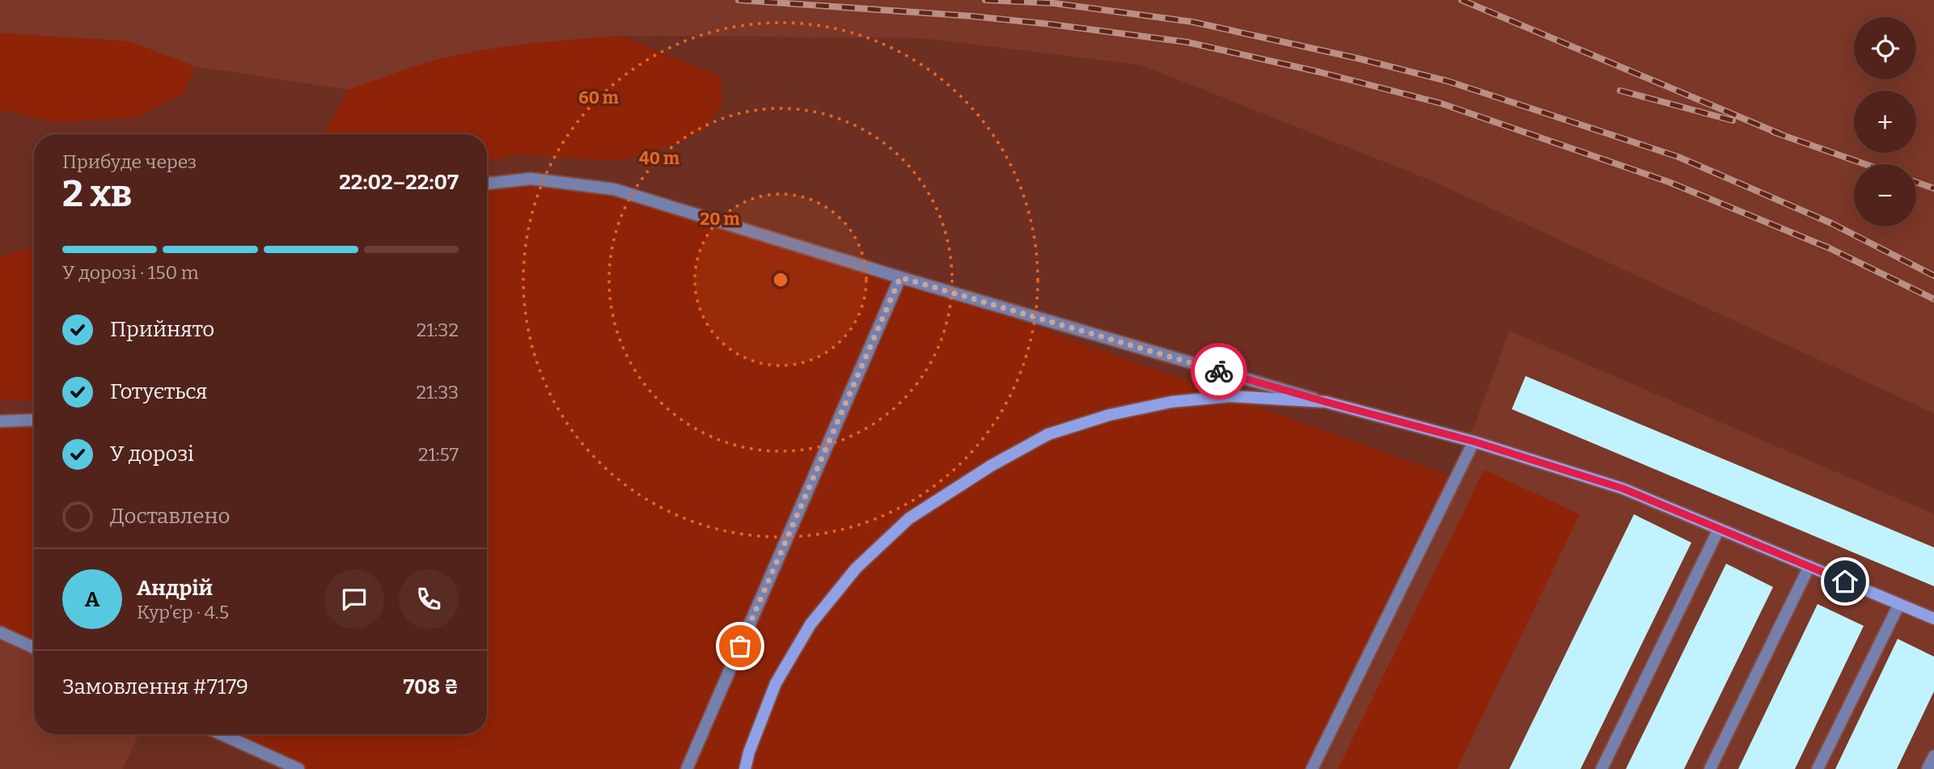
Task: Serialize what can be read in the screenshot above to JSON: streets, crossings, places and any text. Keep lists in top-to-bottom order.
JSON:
{
  "page": {
    "map_buttons": ["+", "−"],
    "heading": ["2 хв", "Прибуде через", "22:02–22:07"],
    "panel": [
      "Андрій",
      "Кур’єр · 4.5",
      "Замовлення #7179",
      "708 ₴"
    ],
    "bar": "У дорозі · 150 m",
    "list": [
      ["Прийнято", "21:32"],
      ["Готується", "21:33"],
      ["У дорозі", "21:57"],
      "Доставлено"
    ],
    "round": "А"
  },
  "rings": ["60 m", "40 m", "20 m"]
}
